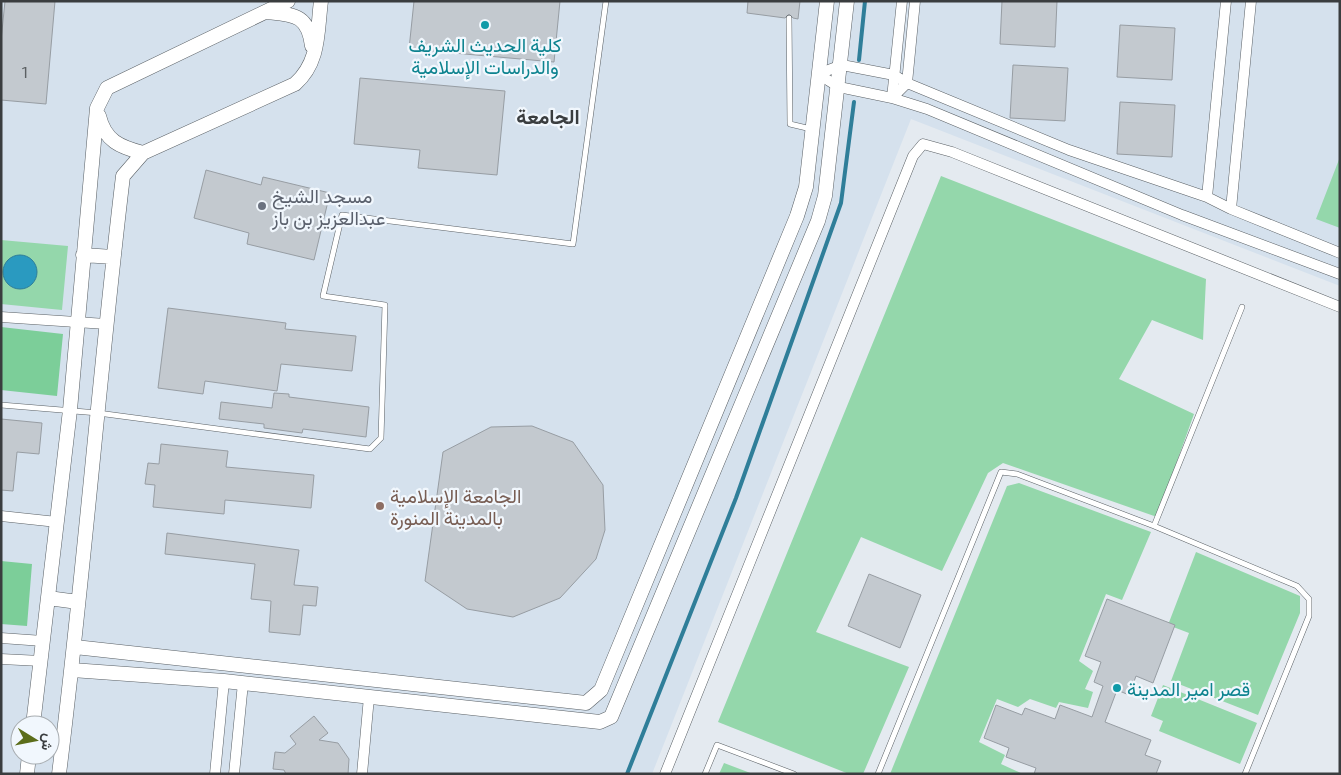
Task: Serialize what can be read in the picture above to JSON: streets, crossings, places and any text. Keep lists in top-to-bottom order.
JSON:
{
  "districts": ["الجامعة"],
  "places": [
    "كلية الحديث الشريف والدراسات الإسلامية",
    "مسجد الشيخ عبدالعزيز بن باز",
    "الجامعة الإسلامية بالمدينة المنورة",
    "قصر امير المدينة"
  ],
  "house_numbers": ["1"],
  "north": "right"
}
